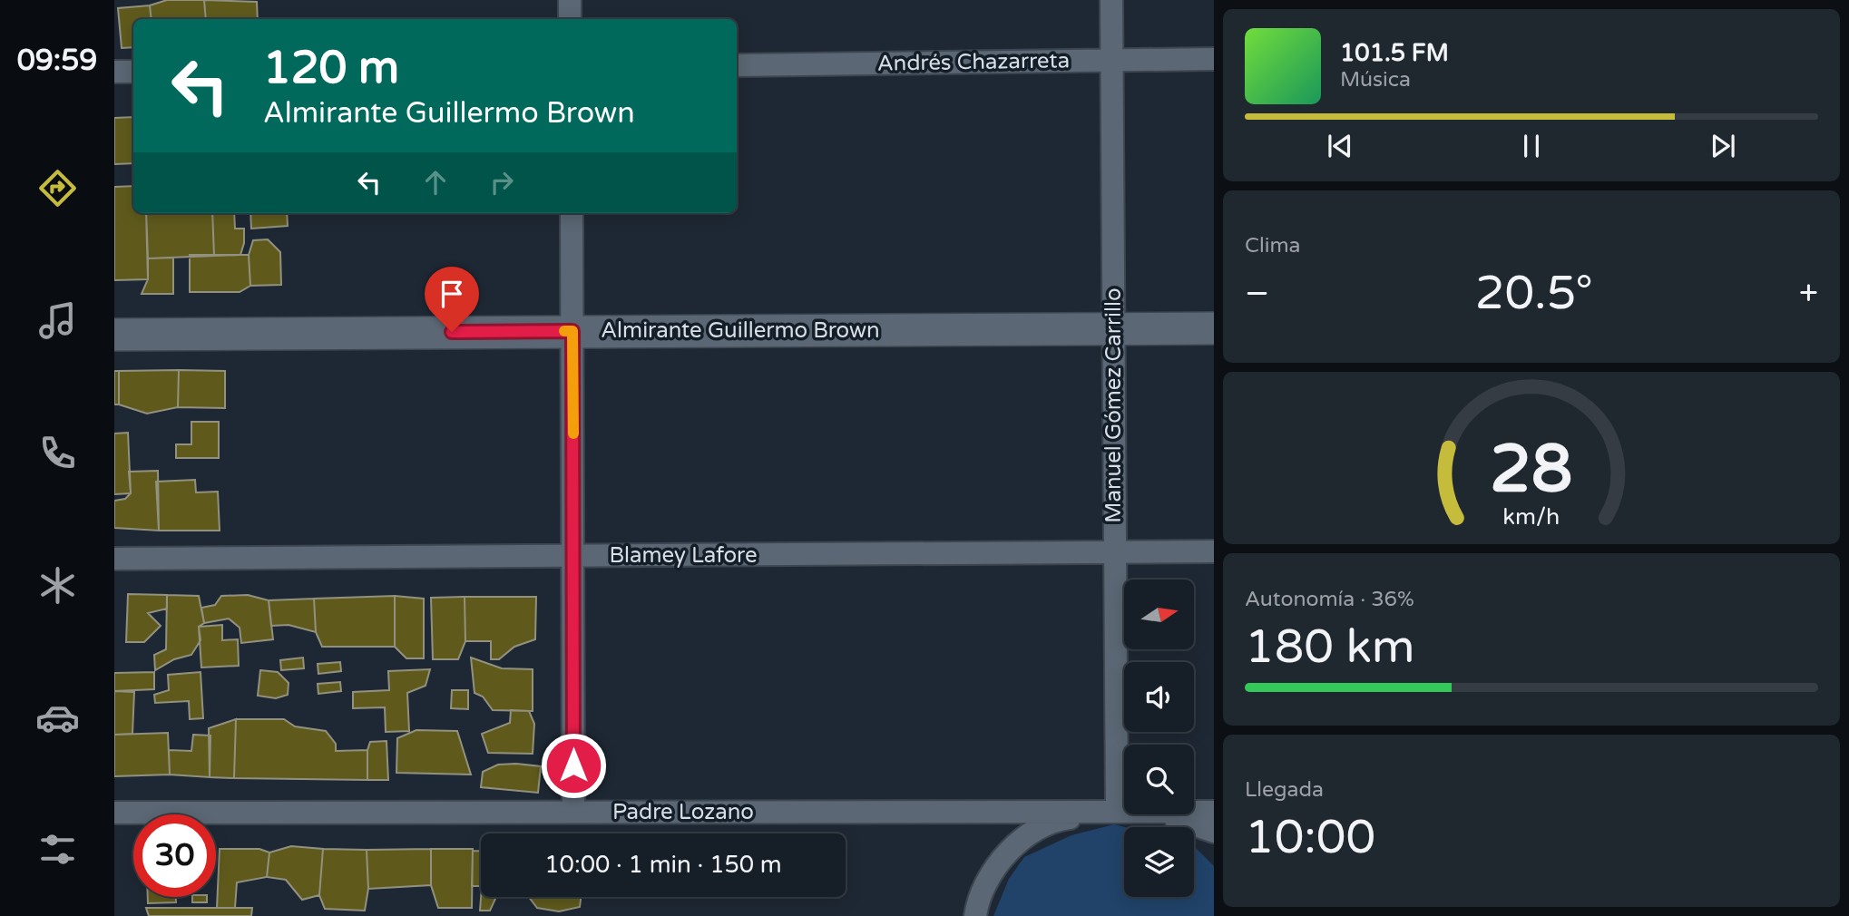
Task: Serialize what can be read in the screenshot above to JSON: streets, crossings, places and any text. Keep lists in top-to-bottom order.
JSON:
{
  "streets": {
    "street": [
      "Andrés Chazarreta",
      "Almirante Guillermo Brown",
      "Manuel Gómez Carrillo",
      "Blamey Lafore",
      "Padre Lozano"
    ]
  },
  "crossings": [
    ["Andrés Chazarreta", "Manuel Gómez Carrillo"],
    ["Almirante Guillermo Brown", "Manuel Gómez Carrillo"],
    ["Manuel Gómez Carrillo", "Blamey Lafore"],
    ["Manuel Gómez Carrillo", "Padre Lozano"]
  ],
  "north": "right",
  "page": {
    "tabs": "09:59",
    "turn": ["120 m", "Almirante Guillermo Brown"],
    "song": ["101.5 FM", "Música"],
    "tile": [
      "Clima",
      ["Autonomía · 36%", "180 km"],
      ["Llegada", "10:00"]
    ],
    "heat": ["−", "20.5°", "+"],
    "limit": "30",
    "trip": "10:00 · 1 min · 150 m",
    "gauge": ["28", "km/h"]
  }
}
